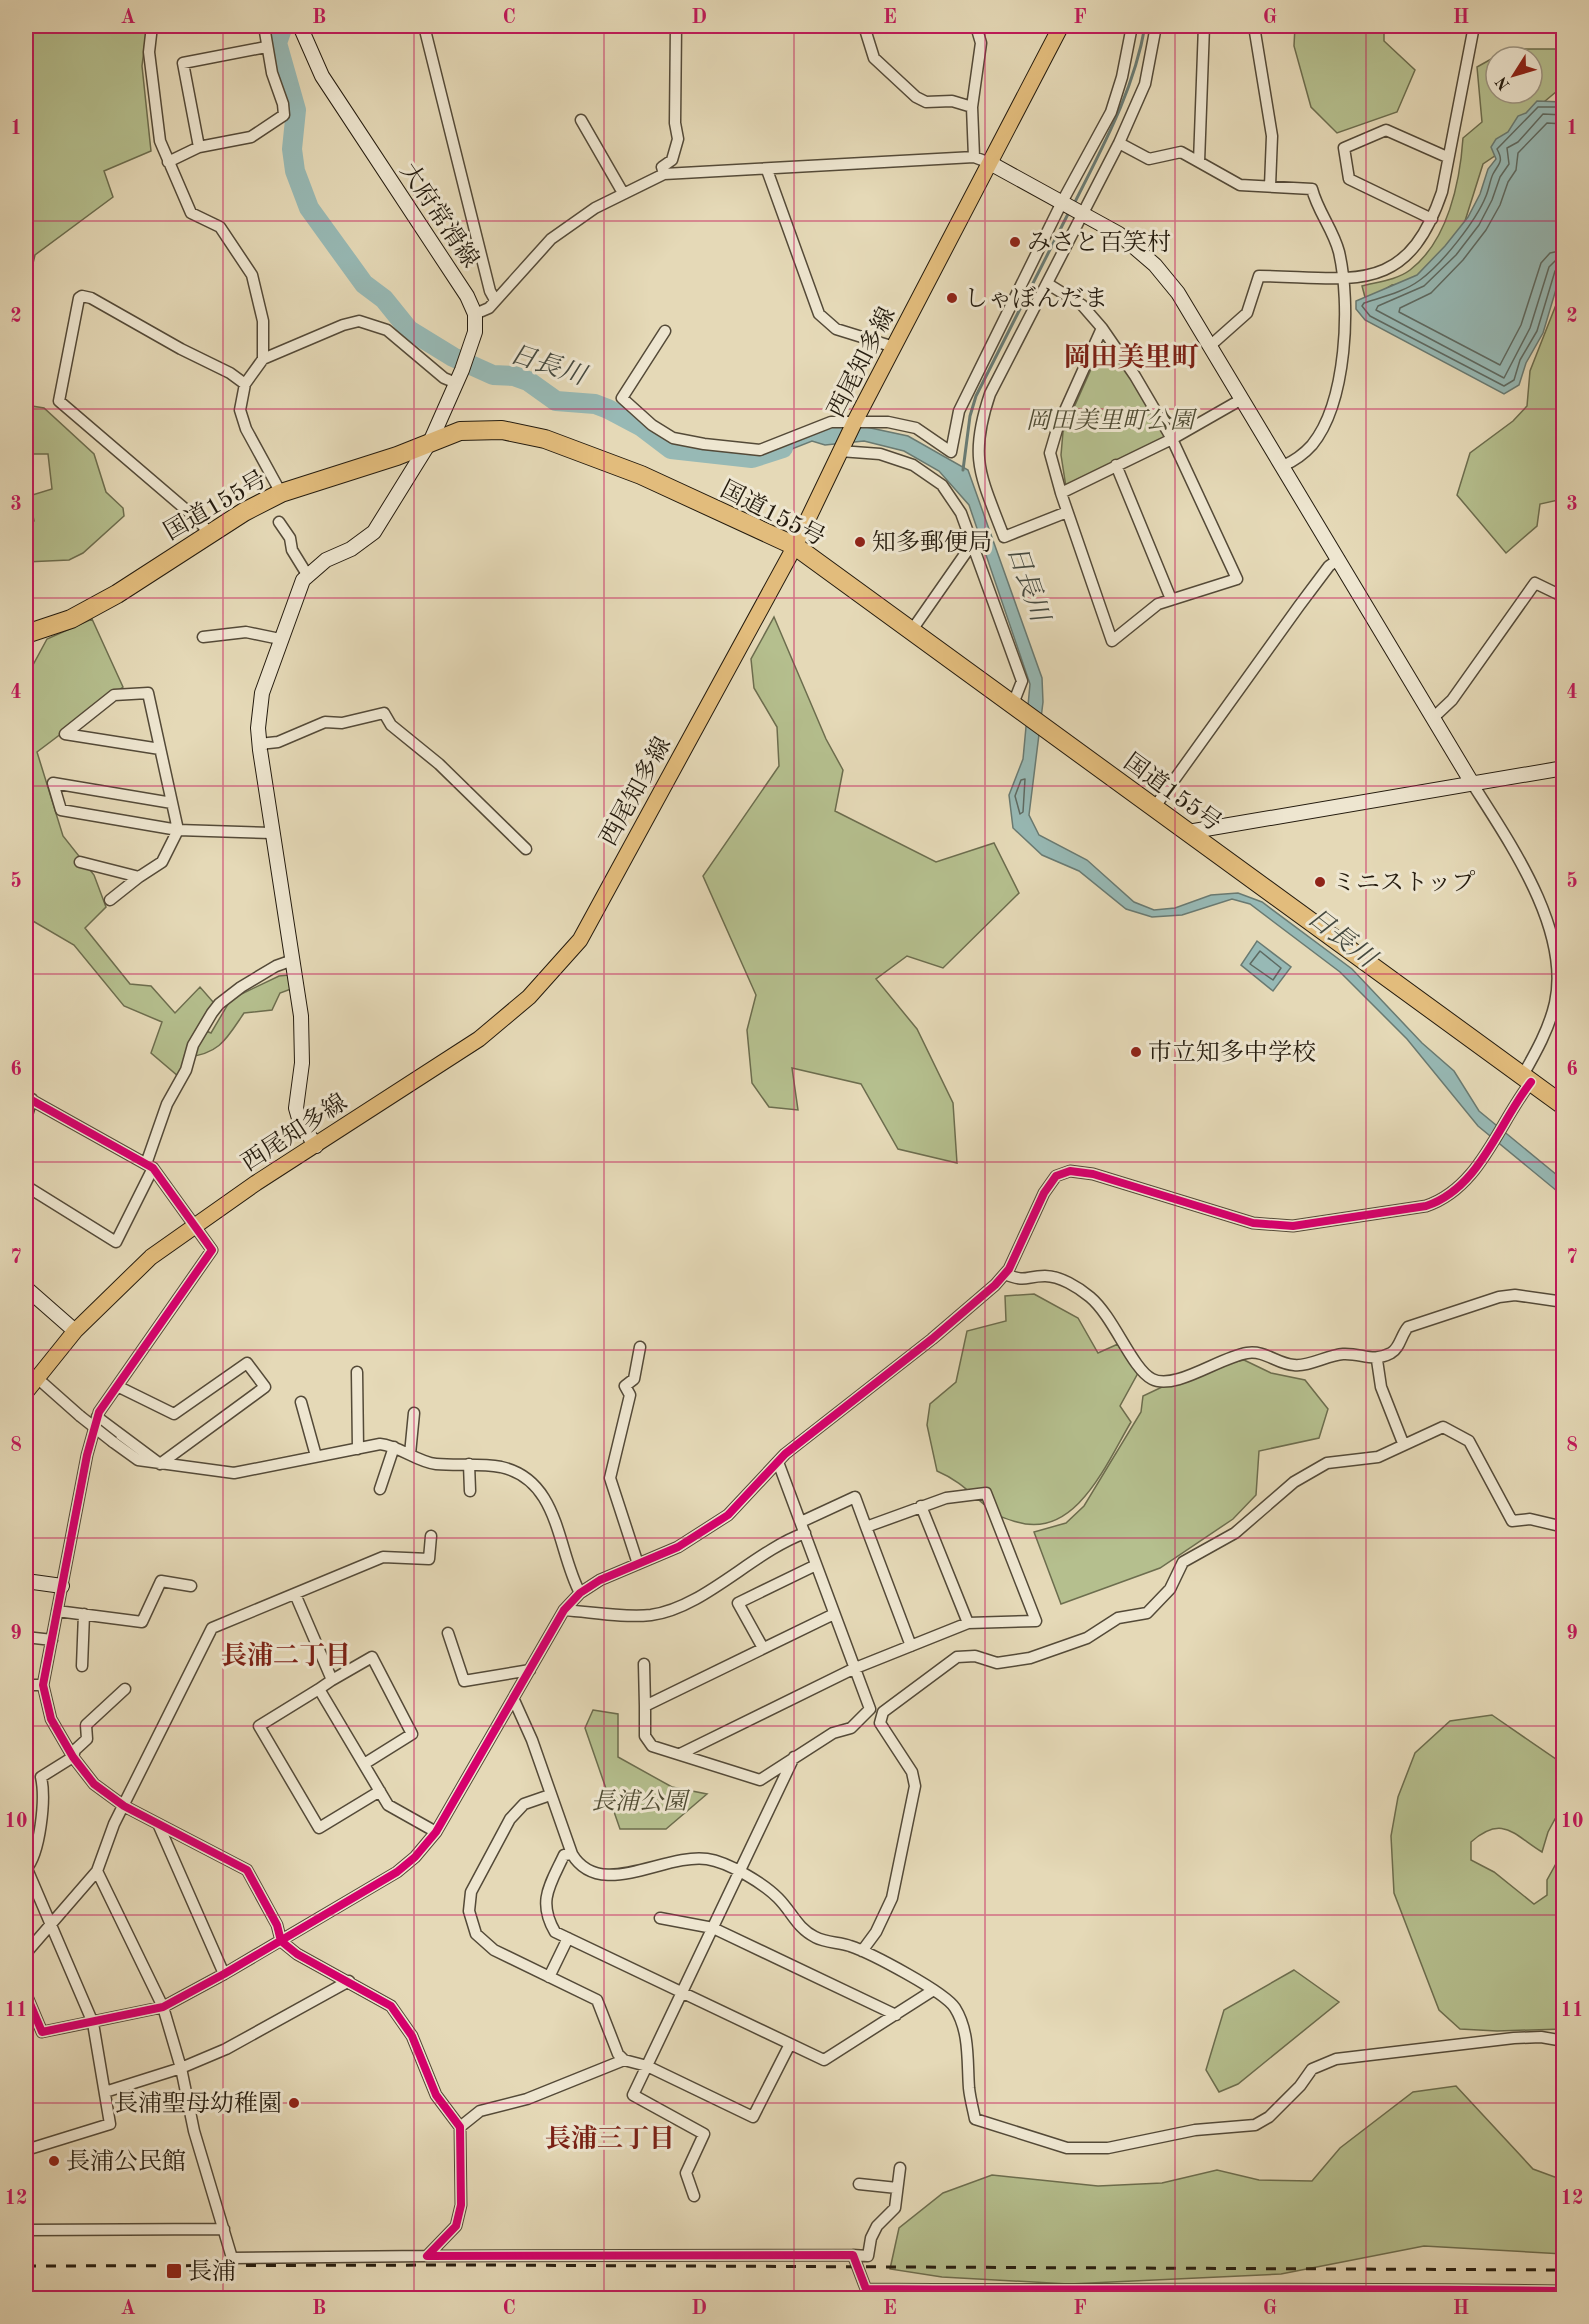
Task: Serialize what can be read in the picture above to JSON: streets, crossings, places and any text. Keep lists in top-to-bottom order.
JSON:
{
  "streets": {
    "highway": ["国道155号"],
    "main road": ["西尾知多線"],
    "street": ["大府常滑線"]
  },
  "crossings": [
    ["西尾知多線", "国道155号"]
  ],
  "districts": ["岡田美里町", "長浦二丁目", "長浦三丁目"],
  "water": ["日長川"],
  "parks": ["岡田美里町公園", "長浦公園"],
  "places": {
    "other": [
      "みさと百笑村",
      "しゃぼんだま",
      "知多郵便局",
      "ミニストップ",
      "市立知多中学校",
      "長浦聖母幼稚園",
      "長浦公民館"
    ],
    "transit": ["長浦"]
  },
  "north": "bottom left",
  "grid": {
    "columns": [
      "A",
      "B",
      "C",
      "D",
      "E",
      "F",
      "G",
      "H"
    ],
    "rows": [
      "1",
      "2",
      "3",
      "4",
      "5",
      "6",
      "7",
      "8",
      "9",
      "10",
      "11",
      "12"
    ]
  }
}
